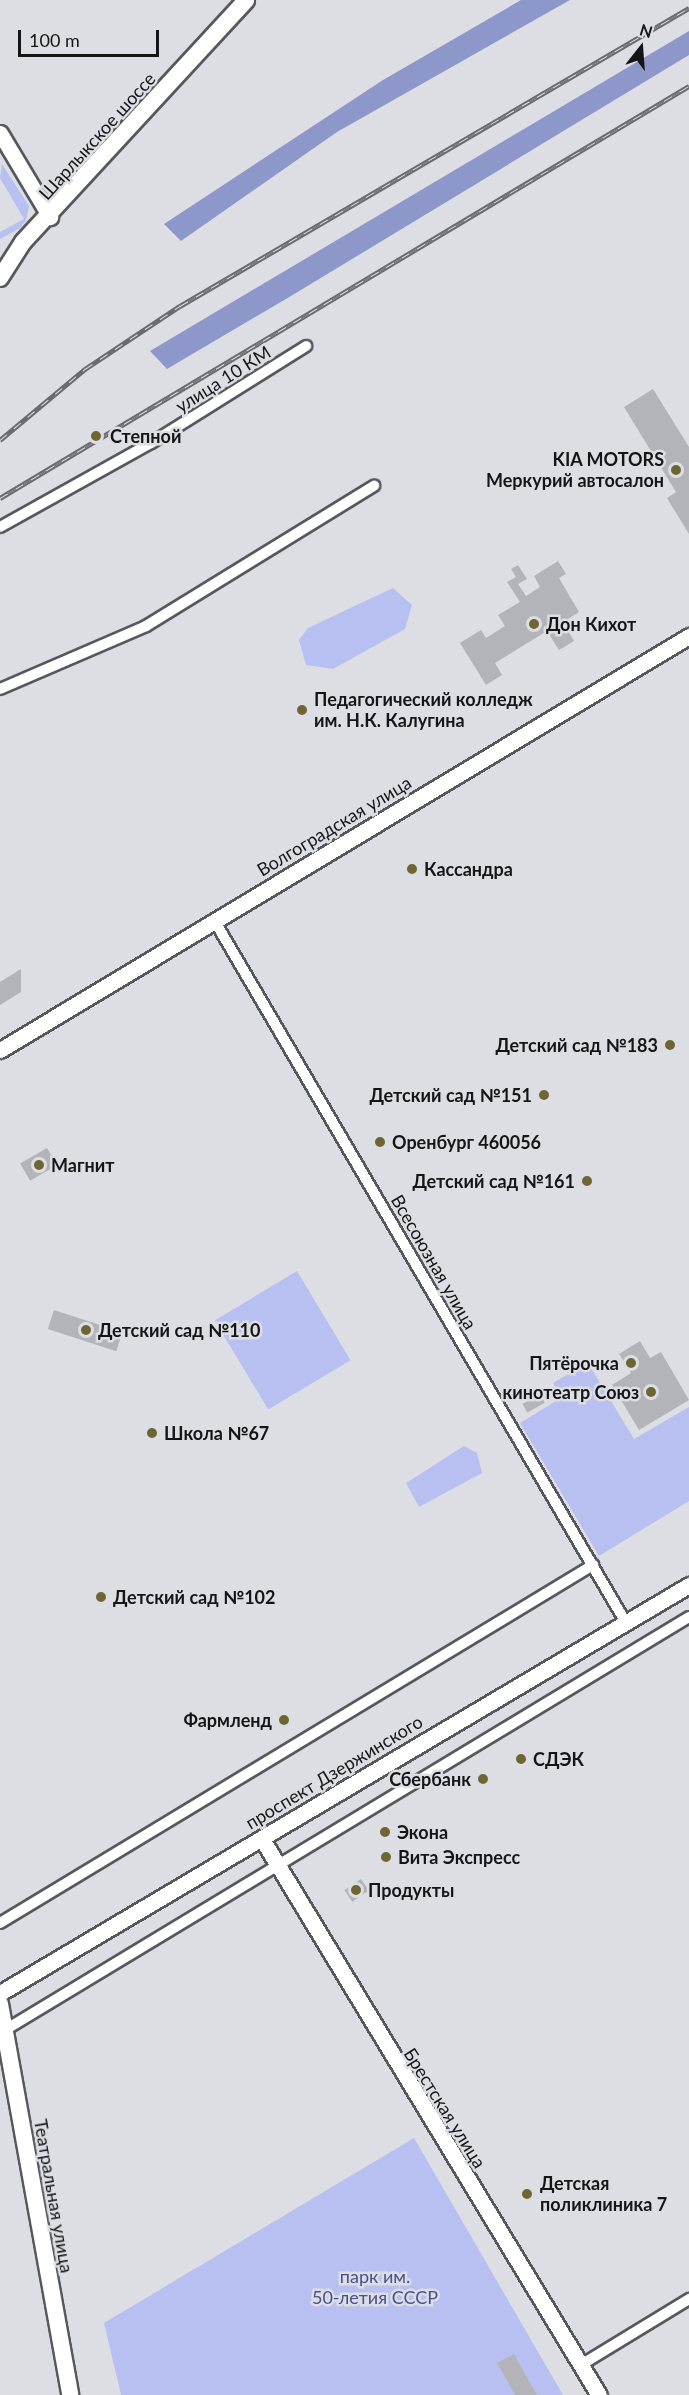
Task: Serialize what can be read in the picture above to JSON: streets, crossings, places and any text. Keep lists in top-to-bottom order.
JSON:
{
  "streets": {
    "main road": [
      "Шарлыкское шоссе",
      "Волгоградская улица",
      "проспект Дзержинского",
      "Брестская улица",
      "Театральная улица"
    ],
    "street": ["улица 10 КМ", "Всесоюзная улица"]
  },
  "crossings": [
    ["Волгоградская улица", "Всесоюзная улица"],
    ["Всесоюзная улица", "проспект Дзержинского"],
    ["проспект Дзержинского", "Брестская улица"]
  ],
  "parks": ["парк им. 50-летия СССР"],
  "places": [
    "Степной",
    "KIA MOTORS Меркурий автосалон",
    "Дон Кихот",
    "Педагогический колледж им. Н.К. Калугина",
    "Кассандра",
    "Детский сад №183",
    "Детский сад №151",
    "Оренбург 460056",
    "Магнит",
    "Детский сад №161",
    "Детский сад №110",
    "Пятёрочка",
    "кинотеатр Союз",
    "Школа №67",
    "Детский сад №102",
    "Фармленд",
    "СДЭК",
    "Сбербанк",
    "Экона",
    "Вита Экспресс",
    "Продукты",
    "Детская поликлиника 7"
  ],
  "scale_bar": "100 m",
  "north": "top"
}
